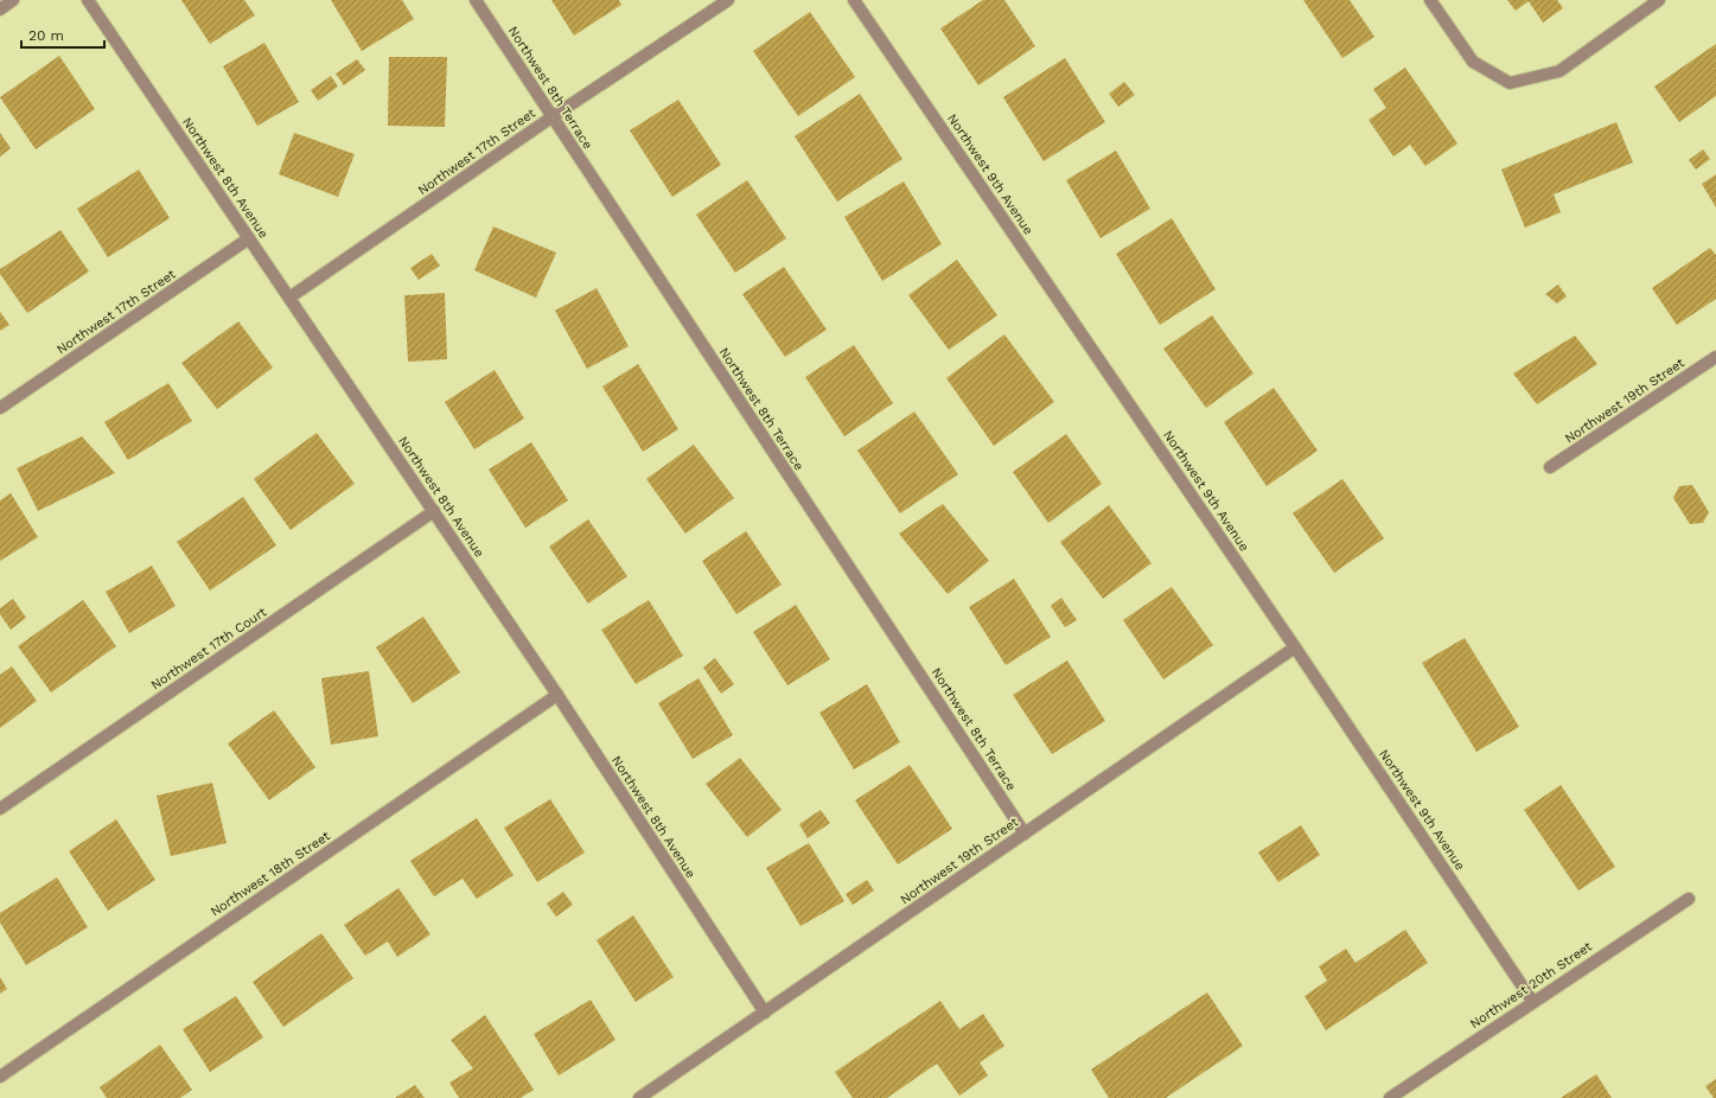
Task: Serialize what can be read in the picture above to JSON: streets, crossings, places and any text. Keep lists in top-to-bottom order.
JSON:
{
  "streets": {
    "street": [
      "Northwest 8th Terrace",
      "Northwest 17th Street",
      "Northwest 9th Avenue",
      "Northwest 8th Avenue",
      "Northwest 19th Street",
      "Northwest 17th Court",
      "Northwest 18th Street",
      "Northwest 20th Street"
    ]
  },
  "crossings": [
    ["Northwest 8th Terrace", "Northwest 17th Street"],
    ["Northwest 8th Terrace", "Northwest 19th Street"],
    ["Northwest 17th Street", "Northwest 8th Avenue"],
    ["Northwest 9th Avenue", "Northwest 19th Street"],
    ["Northwest 9th Avenue", "Northwest 20th Street"],
    ["Northwest 8th Avenue", "Northwest 19th Street"],
    ["Northwest 8th Avenue", "Northwest 17th Court"],
    ["Northwest 8th Avenue", "Northwest 18th Street"]
  ],
  "scale_bar": "20 m"
}
